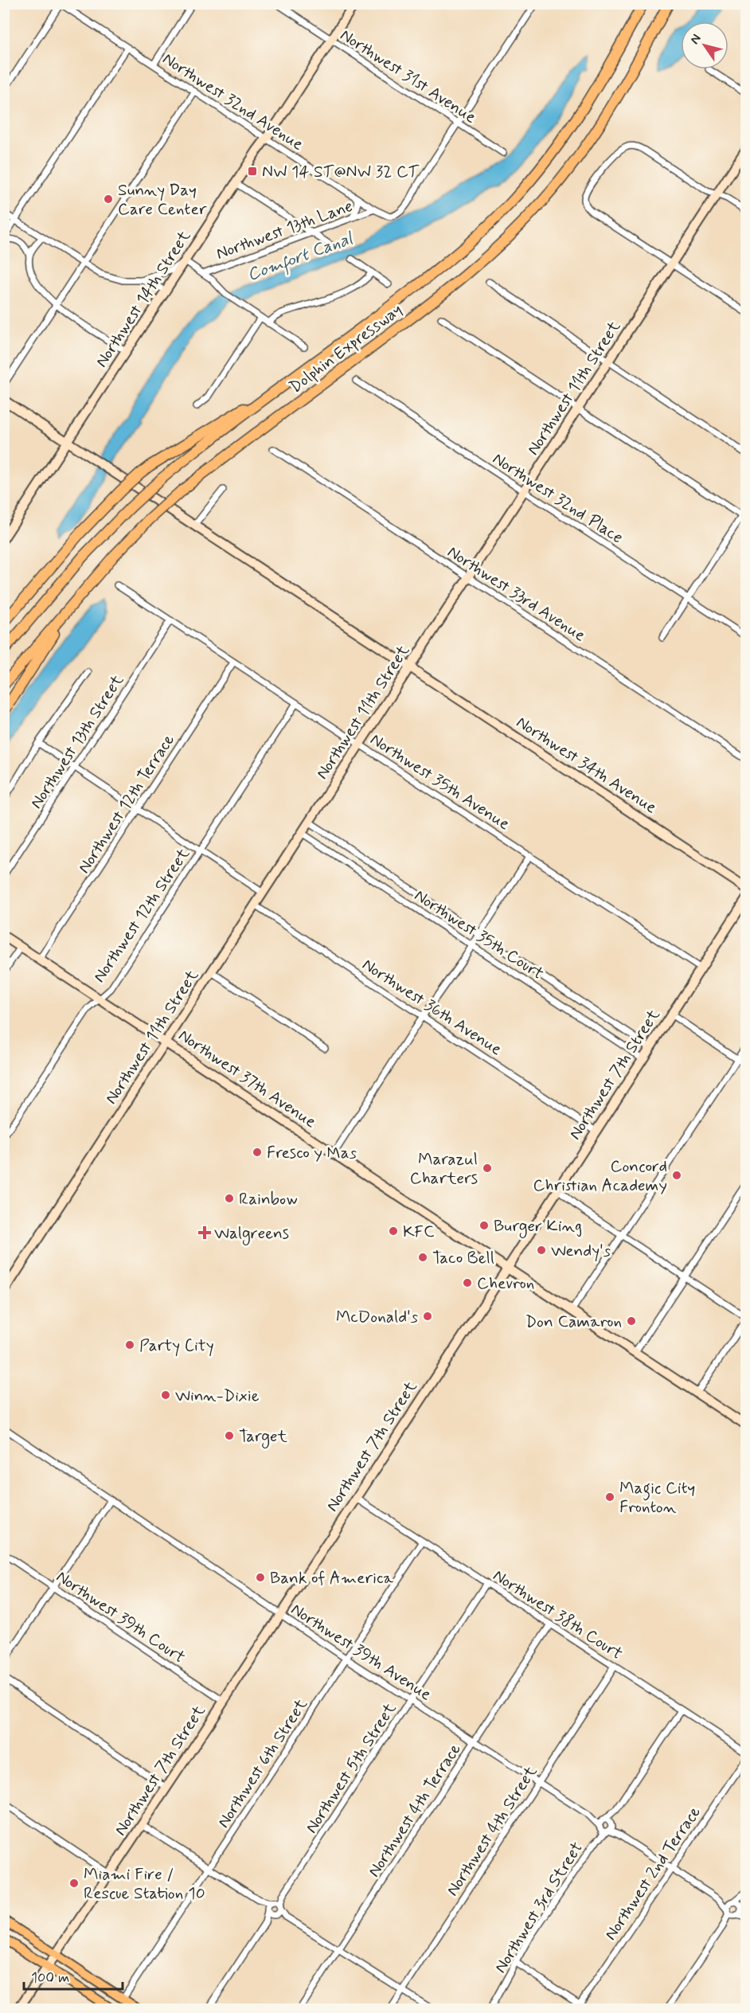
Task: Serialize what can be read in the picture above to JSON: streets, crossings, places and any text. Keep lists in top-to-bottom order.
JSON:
{
  "streets": {
    "highway": ["Dolphin Expressway"],
    "street": [
      "Northwest 31st Avenue",
      "Northwest 32nd Avenue",
      "Northwest 13th Lane",
      "Northwest 14th Street",
      "Northwest 11th Street",
      "Northwest 32nd Place",
      "Northwest 33rd Avenue",
      "Northwest 13th Street",
      "Northwest 34th Avenue",
      "Northwest 35th Avenue",
      "Northwest 12th Terrace",
      "Northwest 12th Street",
      "Northwest 35th Court",
      "Northwest 36th Avenue",
      "Northwest 7th Street",
      "Northwest 37th Avenue",
      "Northwest 38th Court",
      "Northwest 39th Court",
      "Northwest 39th Avenue",
      "Northwest 6th Street",
      "Northwest 5th Street",
      "Northwest 4th Terrace",
      "Northwest 4th Street",
      "Northwest 2nd Terrace",
      "Northwest 3rd Street"
    ]
  },
  "crossings": [
    ["Northwest 31st Avenue", "Northwest 32nd Avenue"],
    ["Northwest 31st Avenue", "Northwest 14th Street"],
    ["Northwest 32nd Avenue", "Northwest 13th Lane"],
    ["Northwest 32nd Avenue", "Northwest 14th Street"],
    ["Northwest 14th Street", "Northwest 34th Avenue"],
    ["Northwest 11th Street", "Northwest 32nd Place"],
    ["Northwest 11th Street", "Northwest 33rd Avenue"],
    ["Northwest 11th Street", "Northwest 34th Avenue"],
    ["Northwest 11th Street", "Northwest 35th Avenue"],
    ["Northwest 11th Street", "Northwest 35th Court"],
    ["Northwest 11th Street", "Northwest 36th Avenue"],
    ["Northwest 11th Street", "Northwest 37th Avenue"],
    ["Northwest 13th Street", "Northwest 35th Avenue"],
    ["Northwest 35th Avenue", "Northwest 12th Terrace"],
    ["Northwest 35th Avenue", "Northwest 12th Street"],
    ["Northwest 35th Avenue", "Northwest 7th Street"],
    ["Northwest 12th Terrace", "Northwest 37th Avenue"],
    ["Northwest 12th Street", "Northwest 37th Avenue"],
    ["Northwest 35th Court", "Northwest 7th Street"],
    ["Northwest 36th Avenue", "Northwest 7th Street"],
    ["Northwest 7th Street", "Northwest 37th Avenue"],
    ["Northwest 7th Street", "Northwest 38th Court"],
    ["Northwest 7th Street", "Northwest 39th Court"],
    ["Northwest 7th Street", "Northwest 39th Avenue"],
    ["Northwest 38th Court", "Northwest 6th Street"],
    ["Northwest 38th Court", "Northwest 5th Street"],
    ["Northwest 38th Court", "Northwest 4th Terrace"],
    ["Northwest 38th Court", "Northwest 4th Street"],
    ["Northwest 39th Avenue", "Northwest 6th Street"],
    ["Northwest 39th Avenue", "Northwest 5th Street"],
    ["Northwest 39th Avenue", "Northwest 4th Terrace"],
    ["Northwest 39th Avenue", "Northwest 4th Street"],
    ["Northwest 39th Avenue", "Northwest 3rd Street"]
  ],
  "water": ["Comfort Canal"],
  "places": {
    "transit": ["NW 14 ST@NW 32 CT"],
    "other": [
      "Sunny Day Care Center",
      "Fresco y Mas",
      "Marazul Charters",
      "Concord Christian Academy",
      "Rainbow",
      "Burger King",
      "KFC",
      "Wendy's",
      "Taco Bell",
      "Chevron",
      "McDonald's",
      "Don Camaron",
      "Party City",
      "Winn-Dixie",
      "Target",
      "Magic City Fronton",
      "Bank of America",
      "Miami Fire / Rescue Station 10"
    ],
    "health": ["Walgreens"]
  },
  "scale_bar": "100 m",
  "north": "top left"
}
